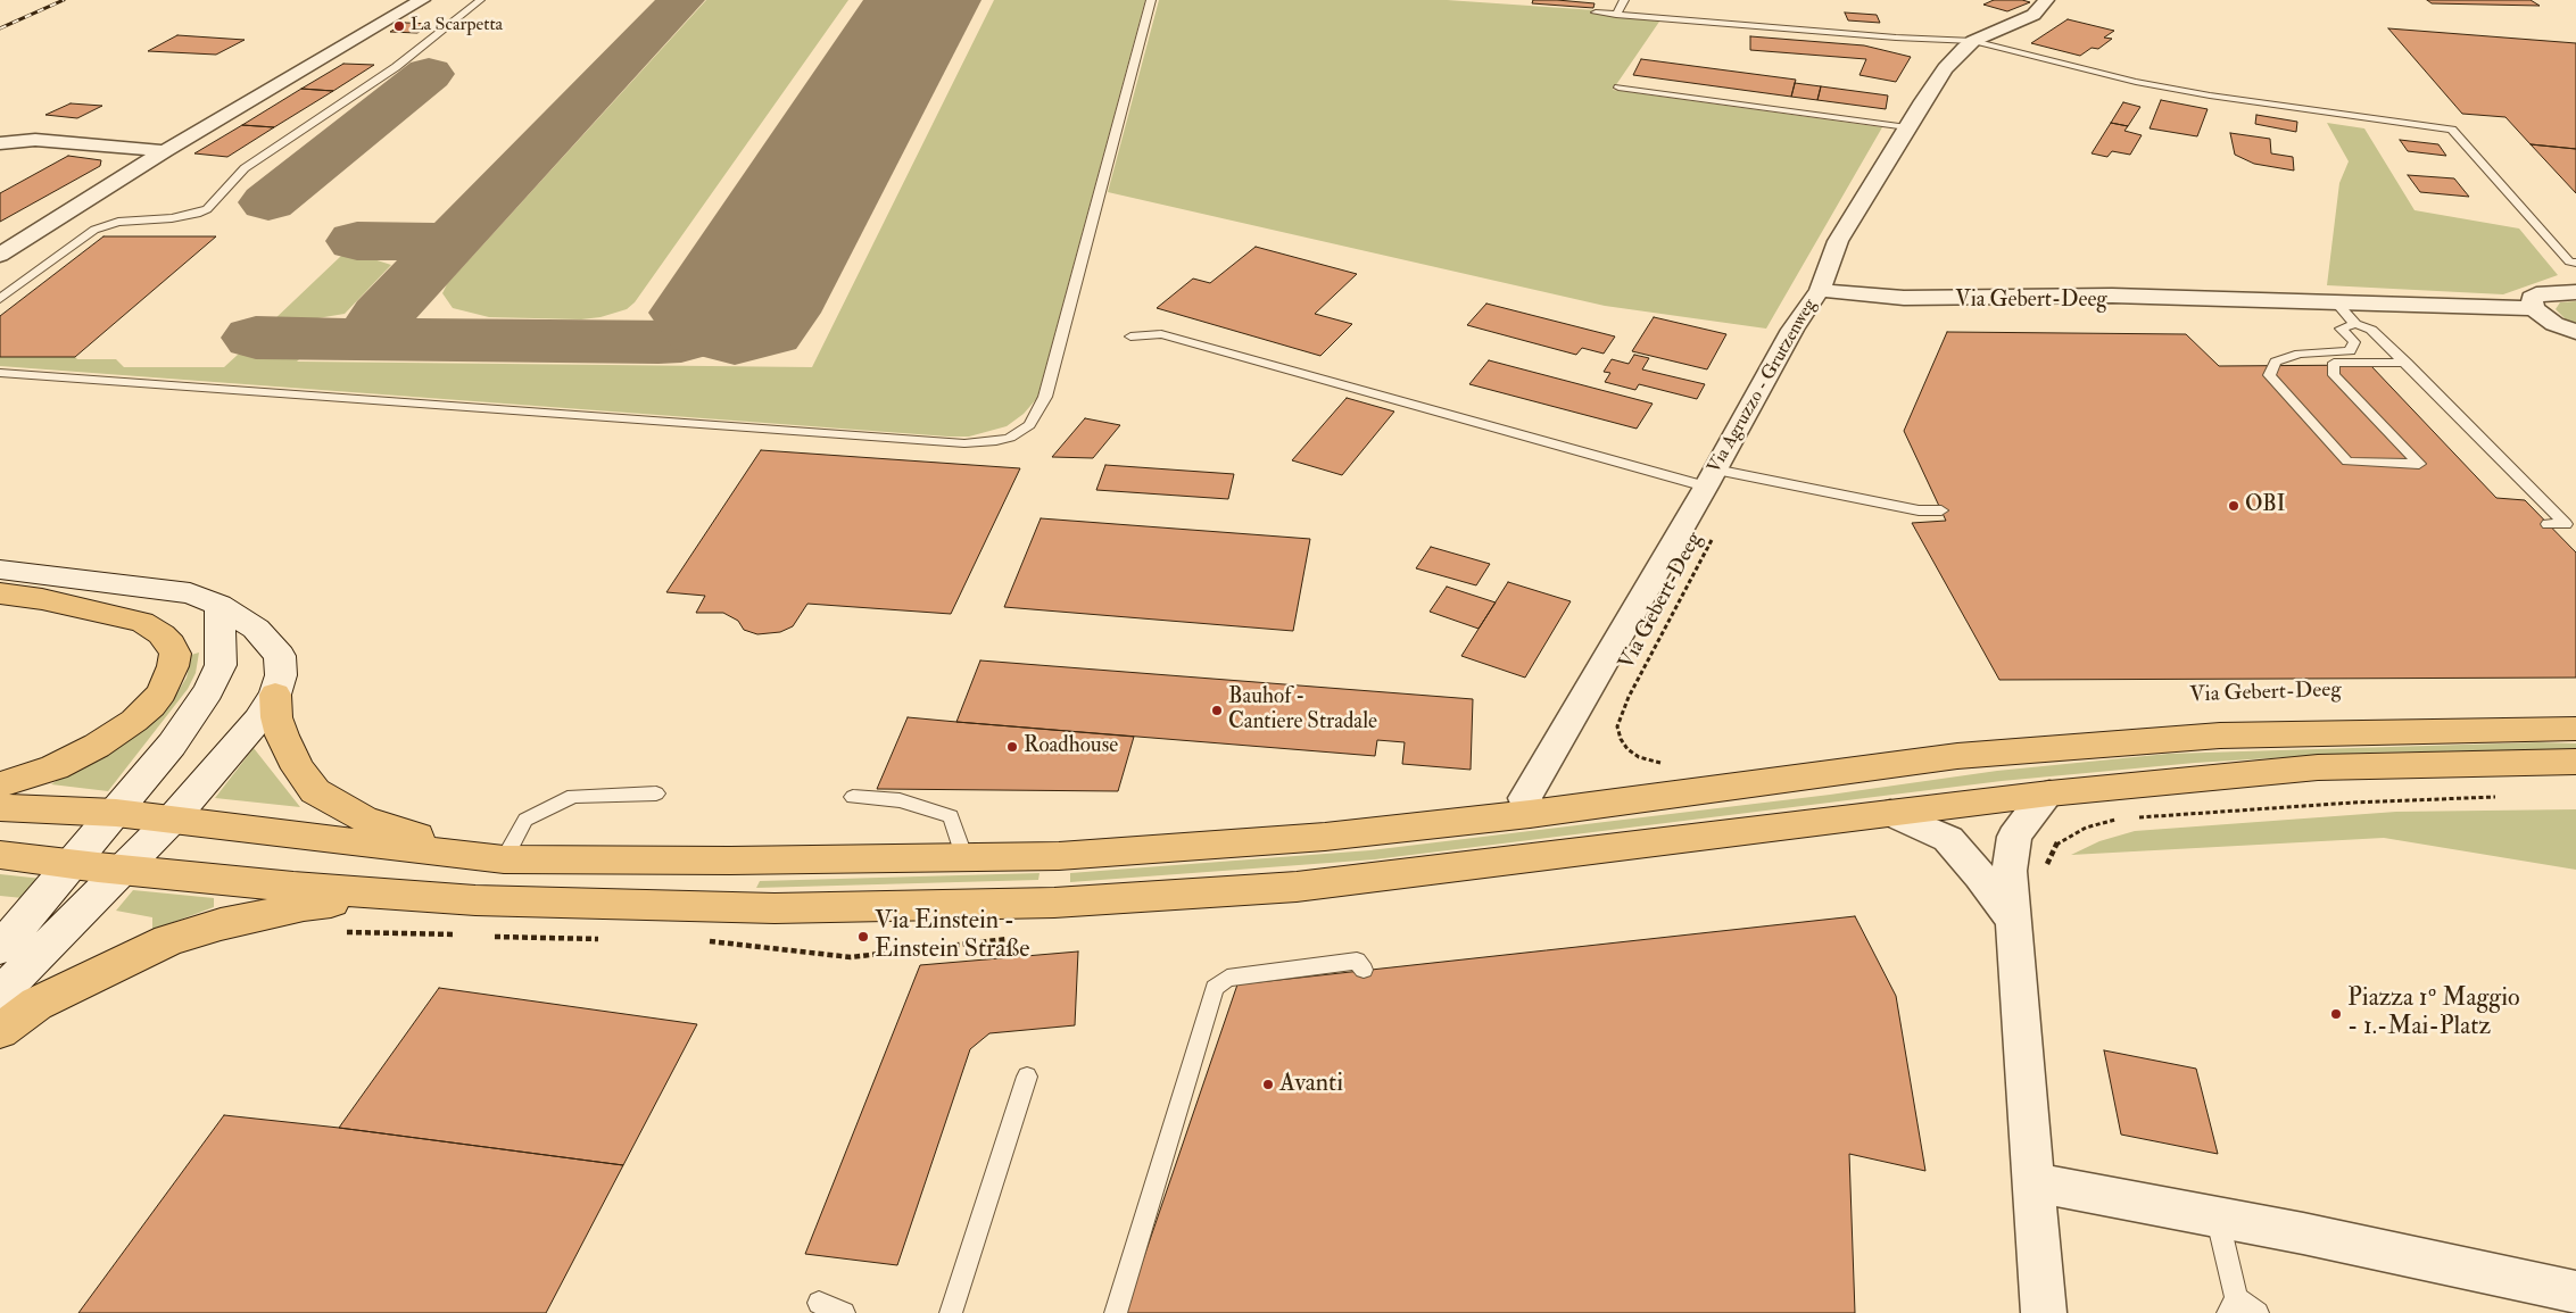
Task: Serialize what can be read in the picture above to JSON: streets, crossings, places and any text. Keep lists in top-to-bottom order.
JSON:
{
  "streets": {
    "street": ["Via Agruzzo - Grutzenweg"],
    "path": ["Via Gebert-Deeg"]
  },
  "places": [
    "La Scarpetta",
    "OBI",
    "Bauhof - Cantiere Stradale",
    "Roadhouse",
    "Via Einstein - Einstein Straße",
    "Piazza 1º Maggio - 1.-Mai-Platz",
    "Avanti"
  ]
}
